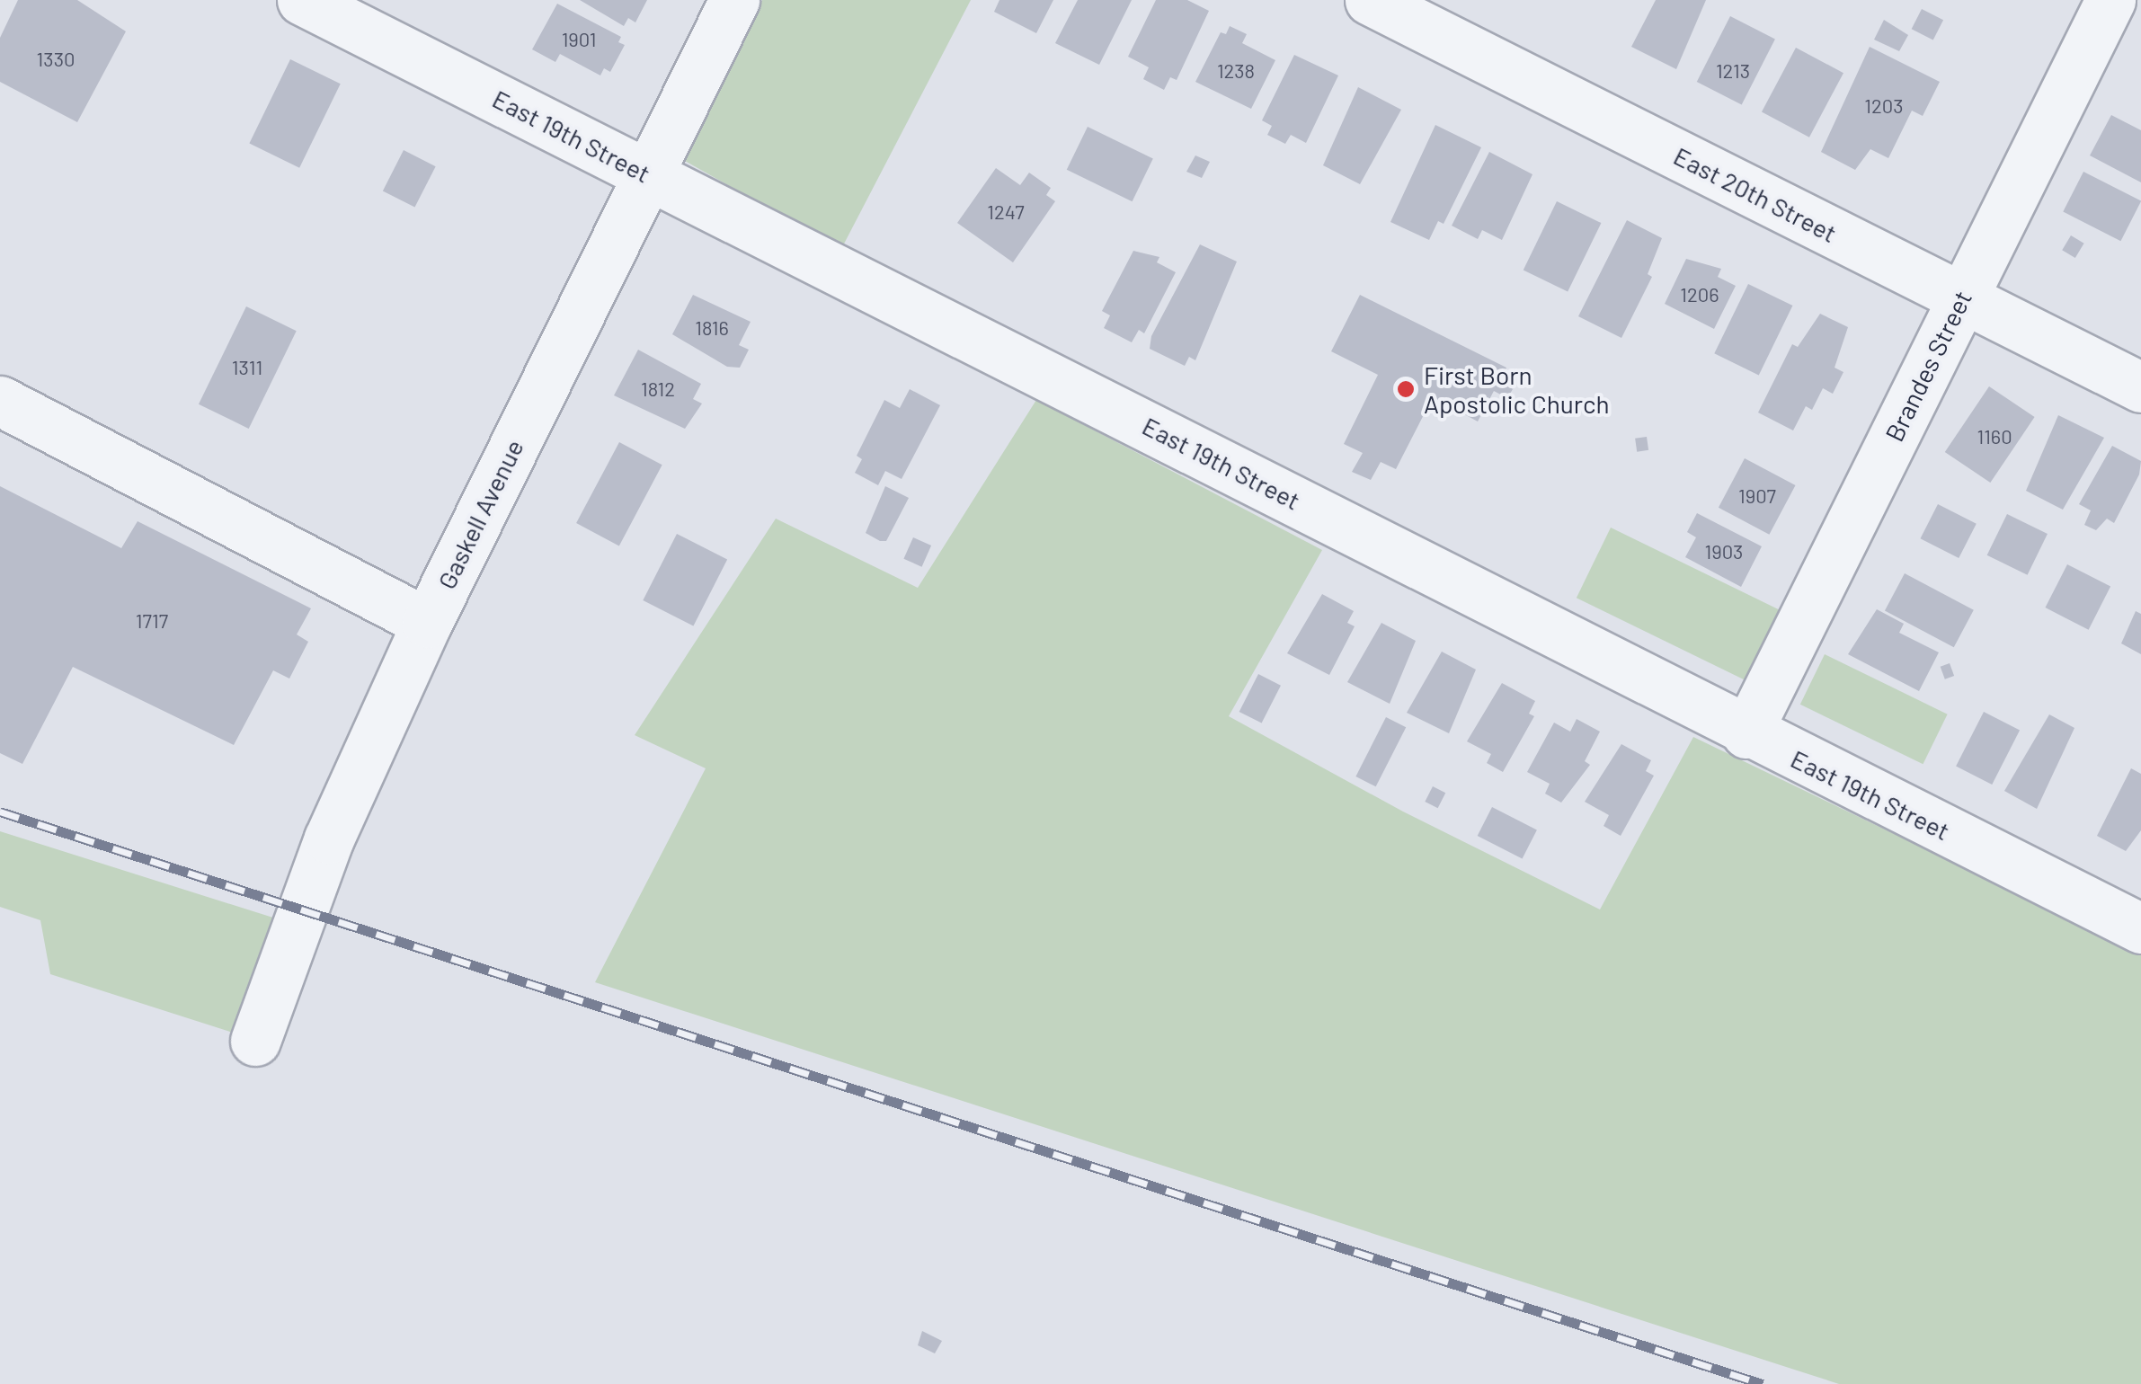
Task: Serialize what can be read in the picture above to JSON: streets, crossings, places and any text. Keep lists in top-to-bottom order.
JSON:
{
  "streets": {
    "street": [
      "East 19th Street",
      "East 20th Street",
      "Brandes Street",
      "Gaskell Avenue"
    ]
  },
  "crossings": [
    ["East 19th Street", "Brandes Street"],
    ["East 19th Street", "Gaskell Avenue"],
    ["East 20th Street", "Brandes Street"]
  ],
  "places": ["First Born Apostolic Church"],
  "house_numbers": [
    "1901",
    "1330",
    "1238",
    "1213",
    "1203",
    "1247",
    "1206",
    "1816",
    "1311",
    "1812",
    "1160",
    "1907",
    "1903",
    "1717"
  ]
}
